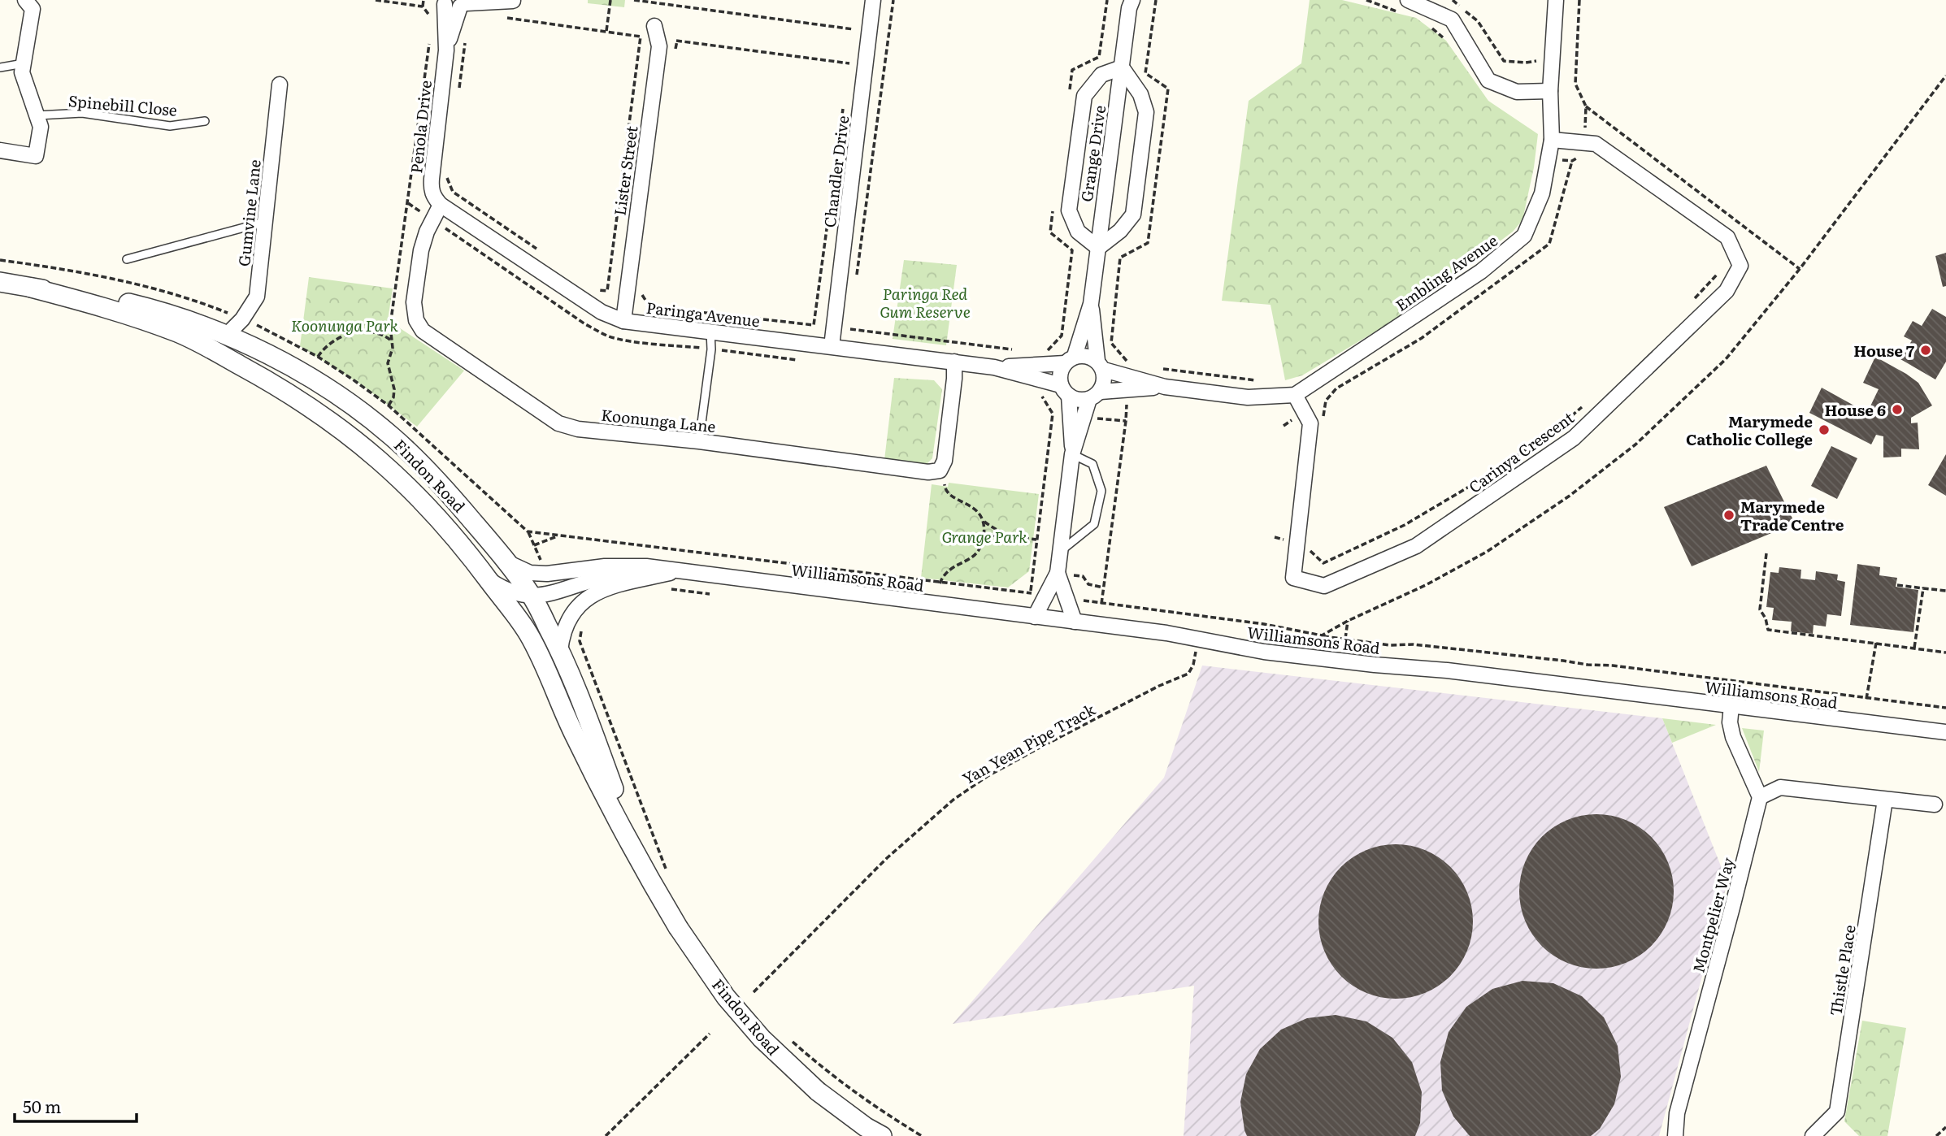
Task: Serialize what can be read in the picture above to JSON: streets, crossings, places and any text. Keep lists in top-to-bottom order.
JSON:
{
  "streets": {
    "street": [
      "Penola Drive",
      "Grange Drive",
      "Lister Street",
      "Chandler Drive",
      "Gumvine Lane",
      "Embling Avenue",
      "Paringa Avenue",
      "Koonunga Lane",
      "Carinya Crescent",
      "Findon Road",
      "Williamsons Road",
      "Montpelier Way",
      "Thistle Place"
    ],
    "lane": ["Spinebill Close"],
    "path": ["Yan Yean Pipe Track"]
  },
  "crossings": [
    ["Penola Drive", "Paringa Avenue"],
    ["Penola Drive", "Koonunga Lane"],
    ["Grange Drive", "Paringa Avenue"],
    ["Lister Street", "Paringa Avenue"],
    ["Chandler Drive", "Paringa Avenue"],
    ["Gumvine Lane", "Findon Road"],
    ["Embling Avenue", "Carinya Crescent"],
    ["Paringa Avenue", "Koonunga Lane"],
    ["Findon Road", "Williamsons Road"],
    ["Williamsons Road", "Yan Yean Pipe Track"]
  ],
  "parks": ["Paringa Red Gum Reserve", "Koonunga Park", "Grange Park"],
  "places": [
    "House 7",
    "House 6",
    "Marymede Catholic College",
    "Marymede Trade Centre"
  ],
  "scale_bar": "50 m"
}
